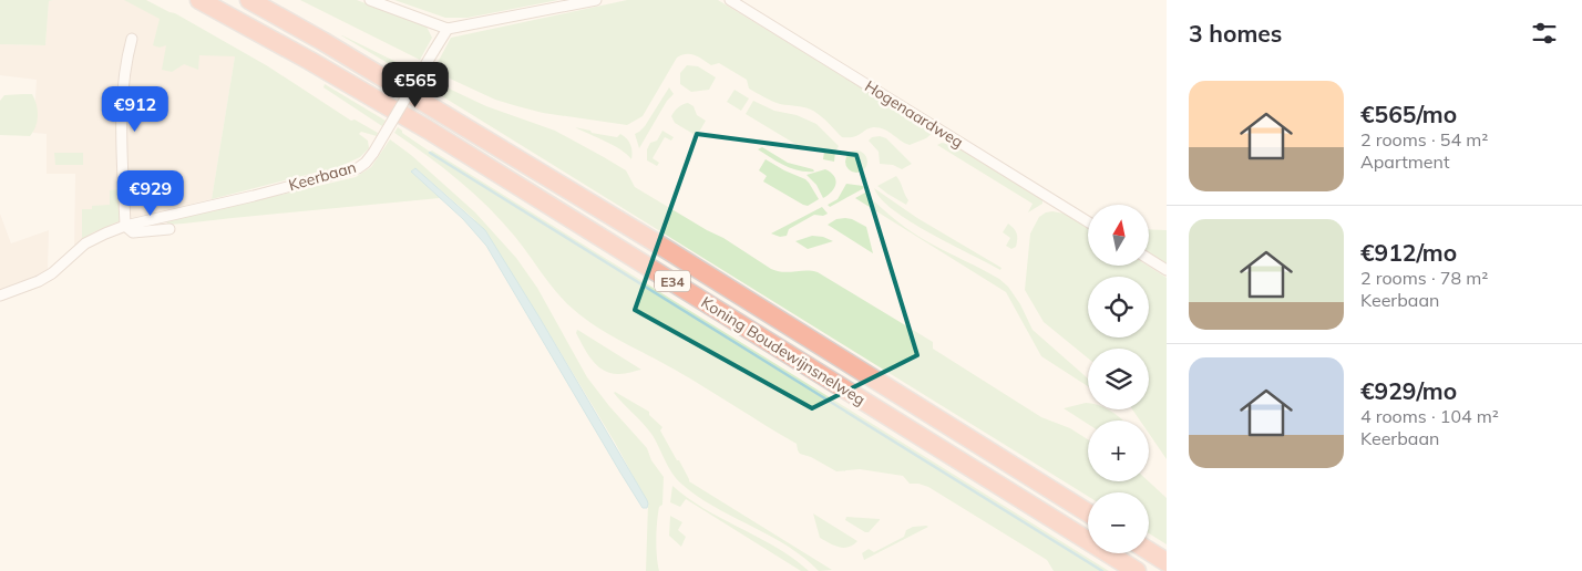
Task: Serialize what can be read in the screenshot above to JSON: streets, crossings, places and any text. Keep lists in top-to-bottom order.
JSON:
{
  "streets": {
    "highway": ["E34", "Koning Boudewijnsnelweg"],
    "street": ["Hogenaardweg", "Keerbaan"]
  },
  "north": "top",
  "page": {
    "heading": "3 homes",
    "price": ["€565", "€912", "€929"],
    "list": [
      {
        "name": "€565/mo",
        "note": "2 rooms · 54 m² · Apartment"
      },
      {
        "name": "€912/mo",
        "note": "2 rooms · 78 m² · Keerbaan"
      },
      {
        "name": "€929/mo",
        "note": "4 rooms · 104 m² · Keerbaan"
      }
    ],
    "map_buttons": ["+", "−"]
  }
}
